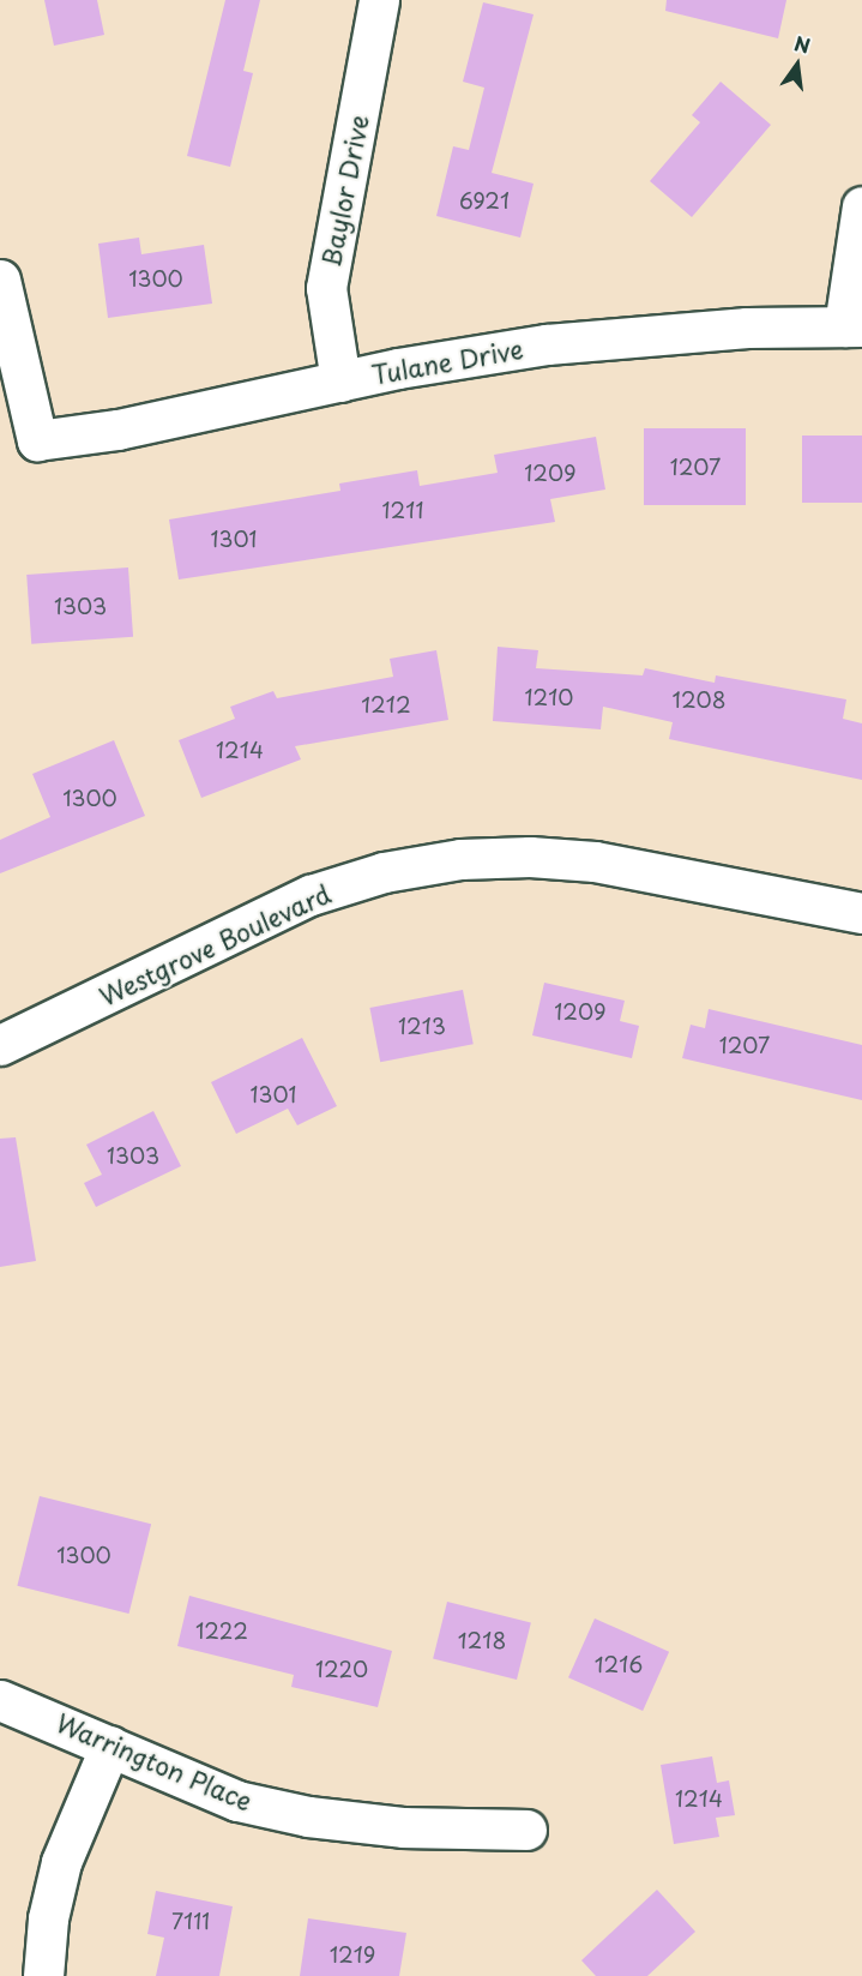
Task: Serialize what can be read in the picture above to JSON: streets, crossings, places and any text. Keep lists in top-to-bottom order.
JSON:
{
  "streets": {
    "street": [
      "Baylor Drive",
      "Tulane Drive",
      "Westgrove Boulevard",
      "Warrington Place"
    ]
  },
  "crossings": [
    ["Baylor Drive", "Tulane Drive"]
  ],
  "house_numbers": [
    "6921",
    "1300",
    "1207",
    "1209",
    "1211",
    "1301",
    "1303",
    "1210",
    "1208",
    "1212",
    "1214",
    "1300",
    "1209",
    "1213",
    "1207",
    "1301",
    "1303",
    "1300",
    "1222",
    "1218",
    "1216",
    "1220",
    "1214",
    "7111",
    "1219"
  ],
  "north": "top"
}
